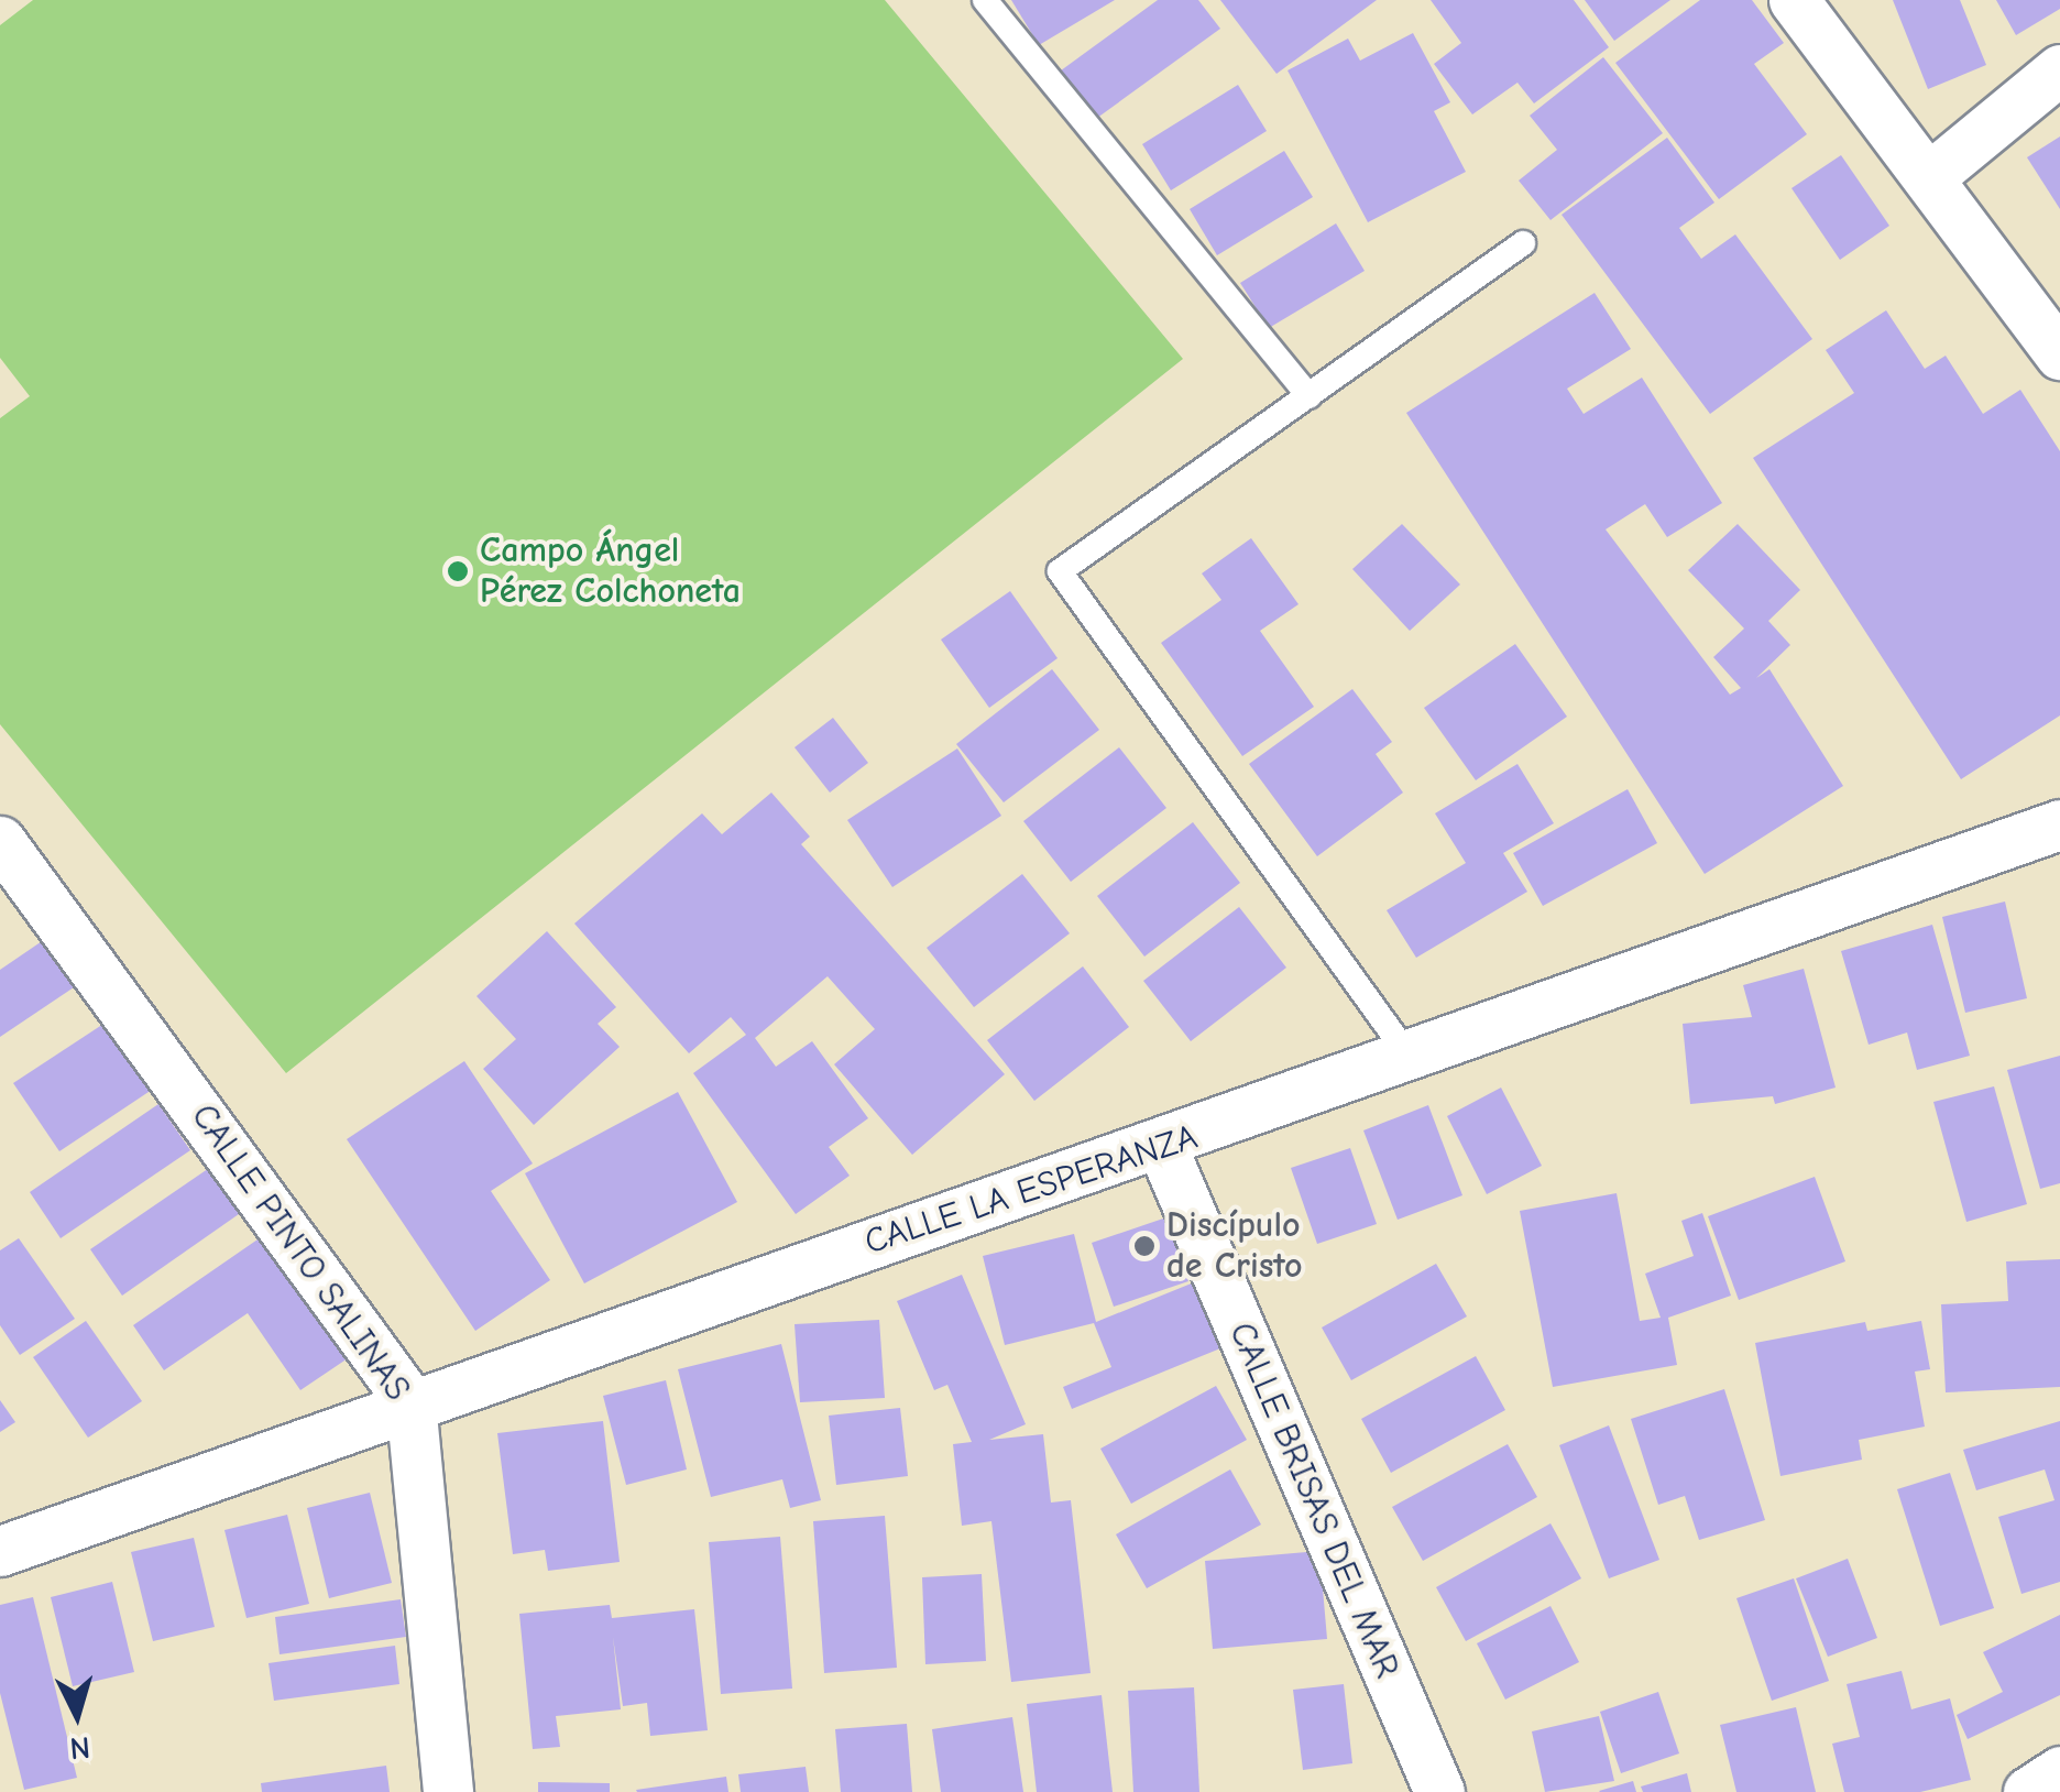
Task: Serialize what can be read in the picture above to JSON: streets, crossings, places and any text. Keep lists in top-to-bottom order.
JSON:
{
  "streets": {
    "street": ["CALLE LA ESPERANZA", "CALLE PINTO SALINAS", "CALLE BRISAS DEL MAR"]
  },
  "crossings": [
    ["CALLE LA ESPERANZA", "CALLE PINTO SALINAS"],
    ["CALLE LA ESPERANZA", "CALLE BRISAS DEL MAR"]
  ],
  "places": ["Campo Ángel Pérez Colchoneta", "Discípulo de Cristo"],
  "north": "bottom"
}
